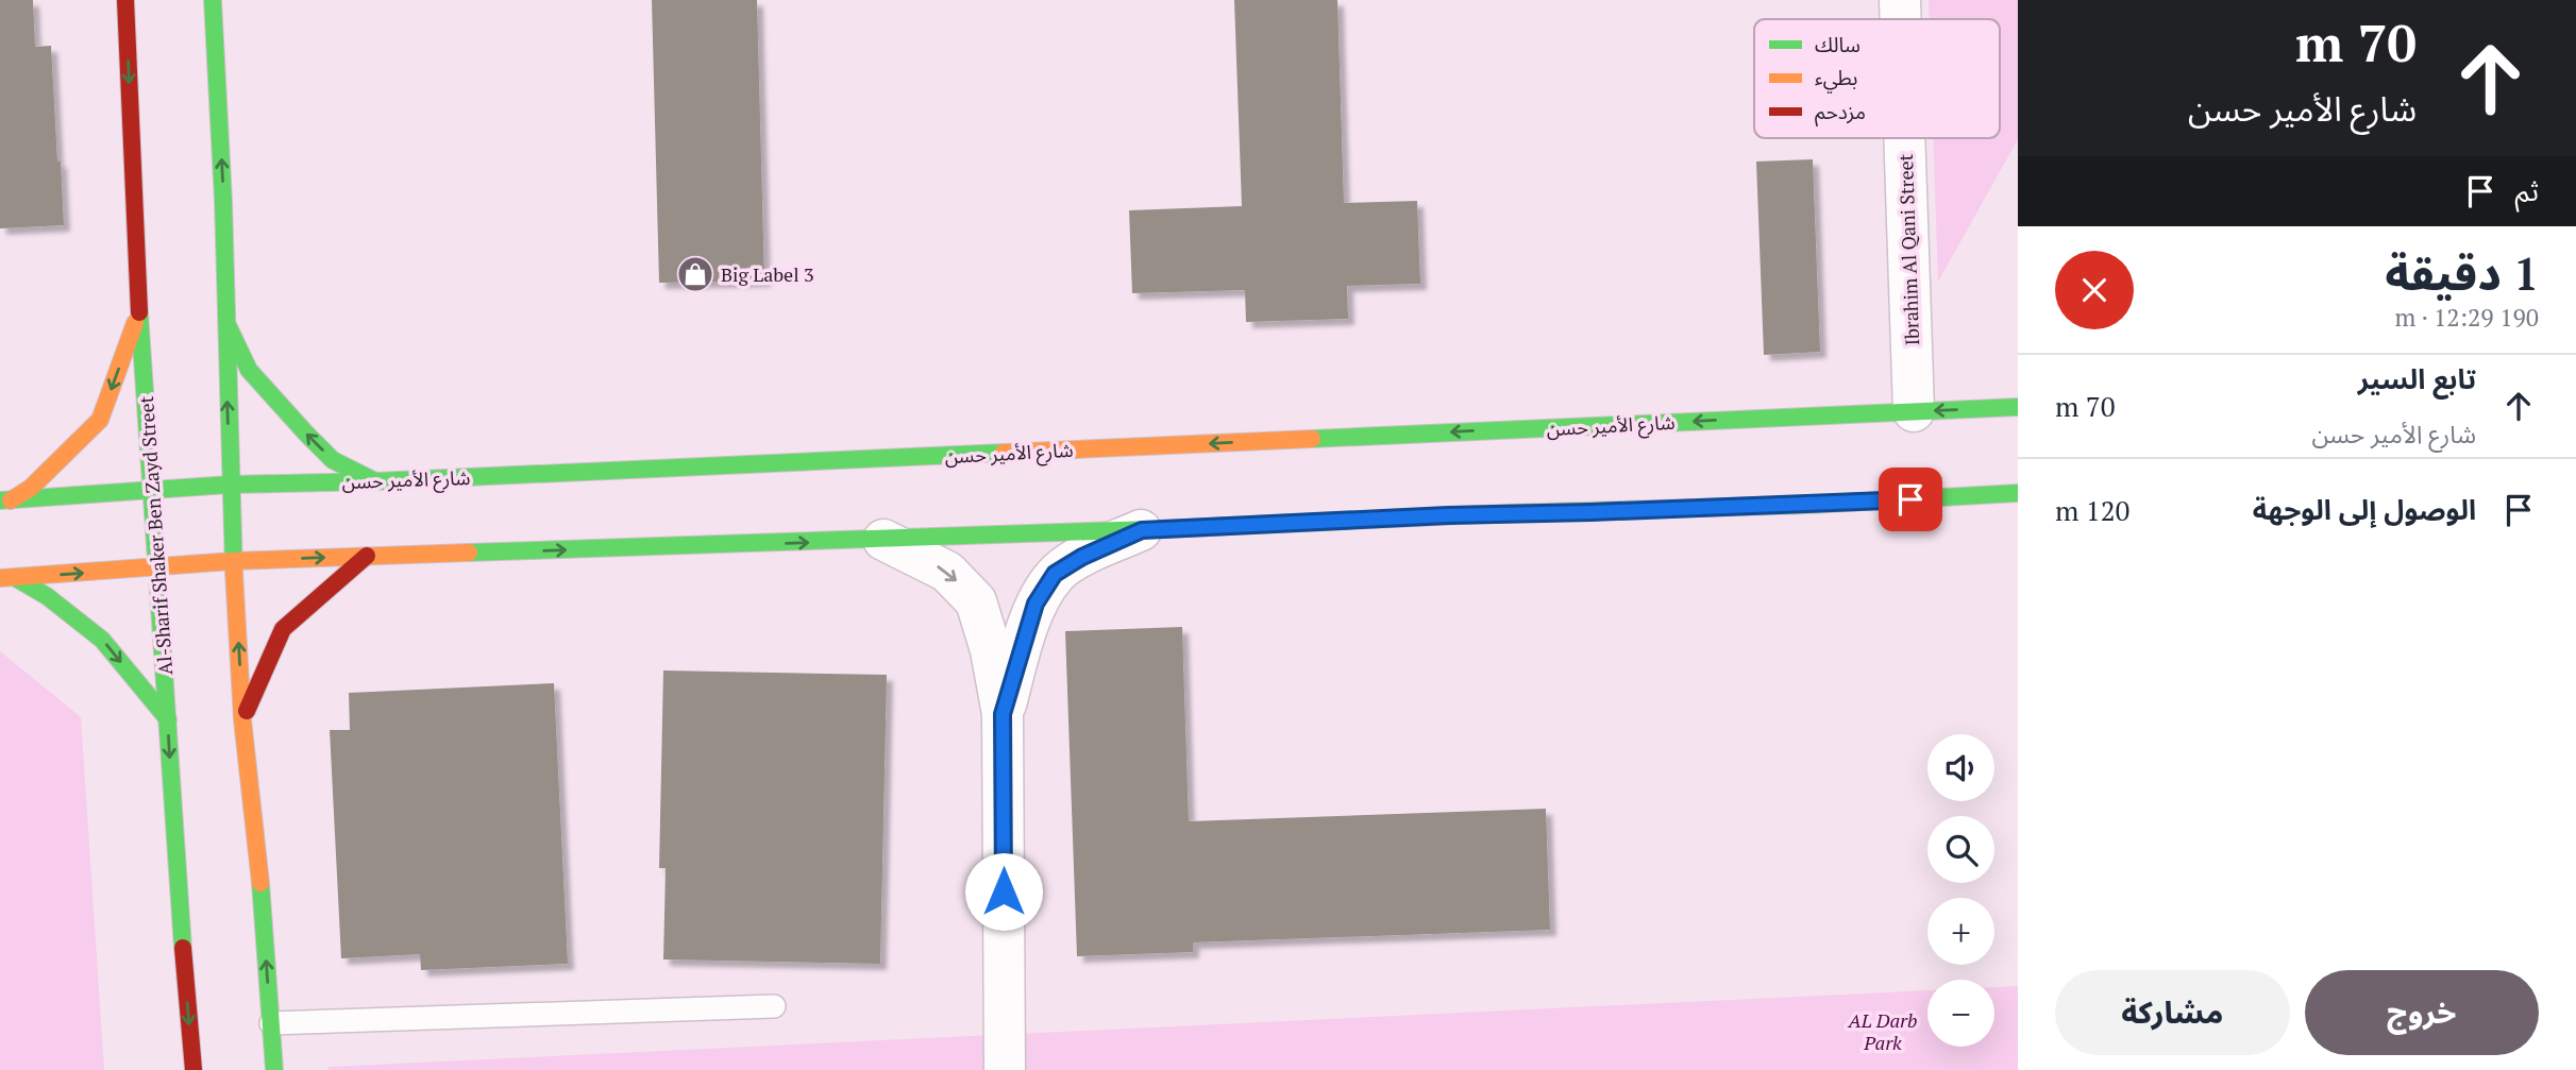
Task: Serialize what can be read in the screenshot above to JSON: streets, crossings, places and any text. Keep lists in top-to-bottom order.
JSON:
{
  "streets": {
    "main road": ["شارع الأمير حسن", "Al-Sharif Shaker Ben Zayd Street"],
    "street": ["Ibrahim Al Qani Street"]
  },
  "crossings": [
    ["Ibrahim Al Qani Street", "شارع الأمير حسن"],
    ["شارع الأمير حسن", "Al-Sharif Shaker Ben Zayd Street"]
  ],
  "parks": ["AL Darb Park"],
  "places": {
    "shop": ["Big Label 3"]
  },
  "legend": ["سالك", "بطيء", "مزدحم"],
  "page": {
    "turn": ["70 m", "شارع الأمير حسن"],
    "then": "ثم",
    "heading": ["1 دقيقة", "190 m · 12:29"],
    "list": [
      {
        "name": "تابع السير",
        "note": "شارع الأمير حسن",
        "value": "70 m"
      },
      {
        "name": "الوصول إلى الوجهة",
        "value": "120 m"
      }
    ],
    "map_buttons": ["+", "−"],
    "buttons": ["خروج", "مشاركة"]
  }
}
